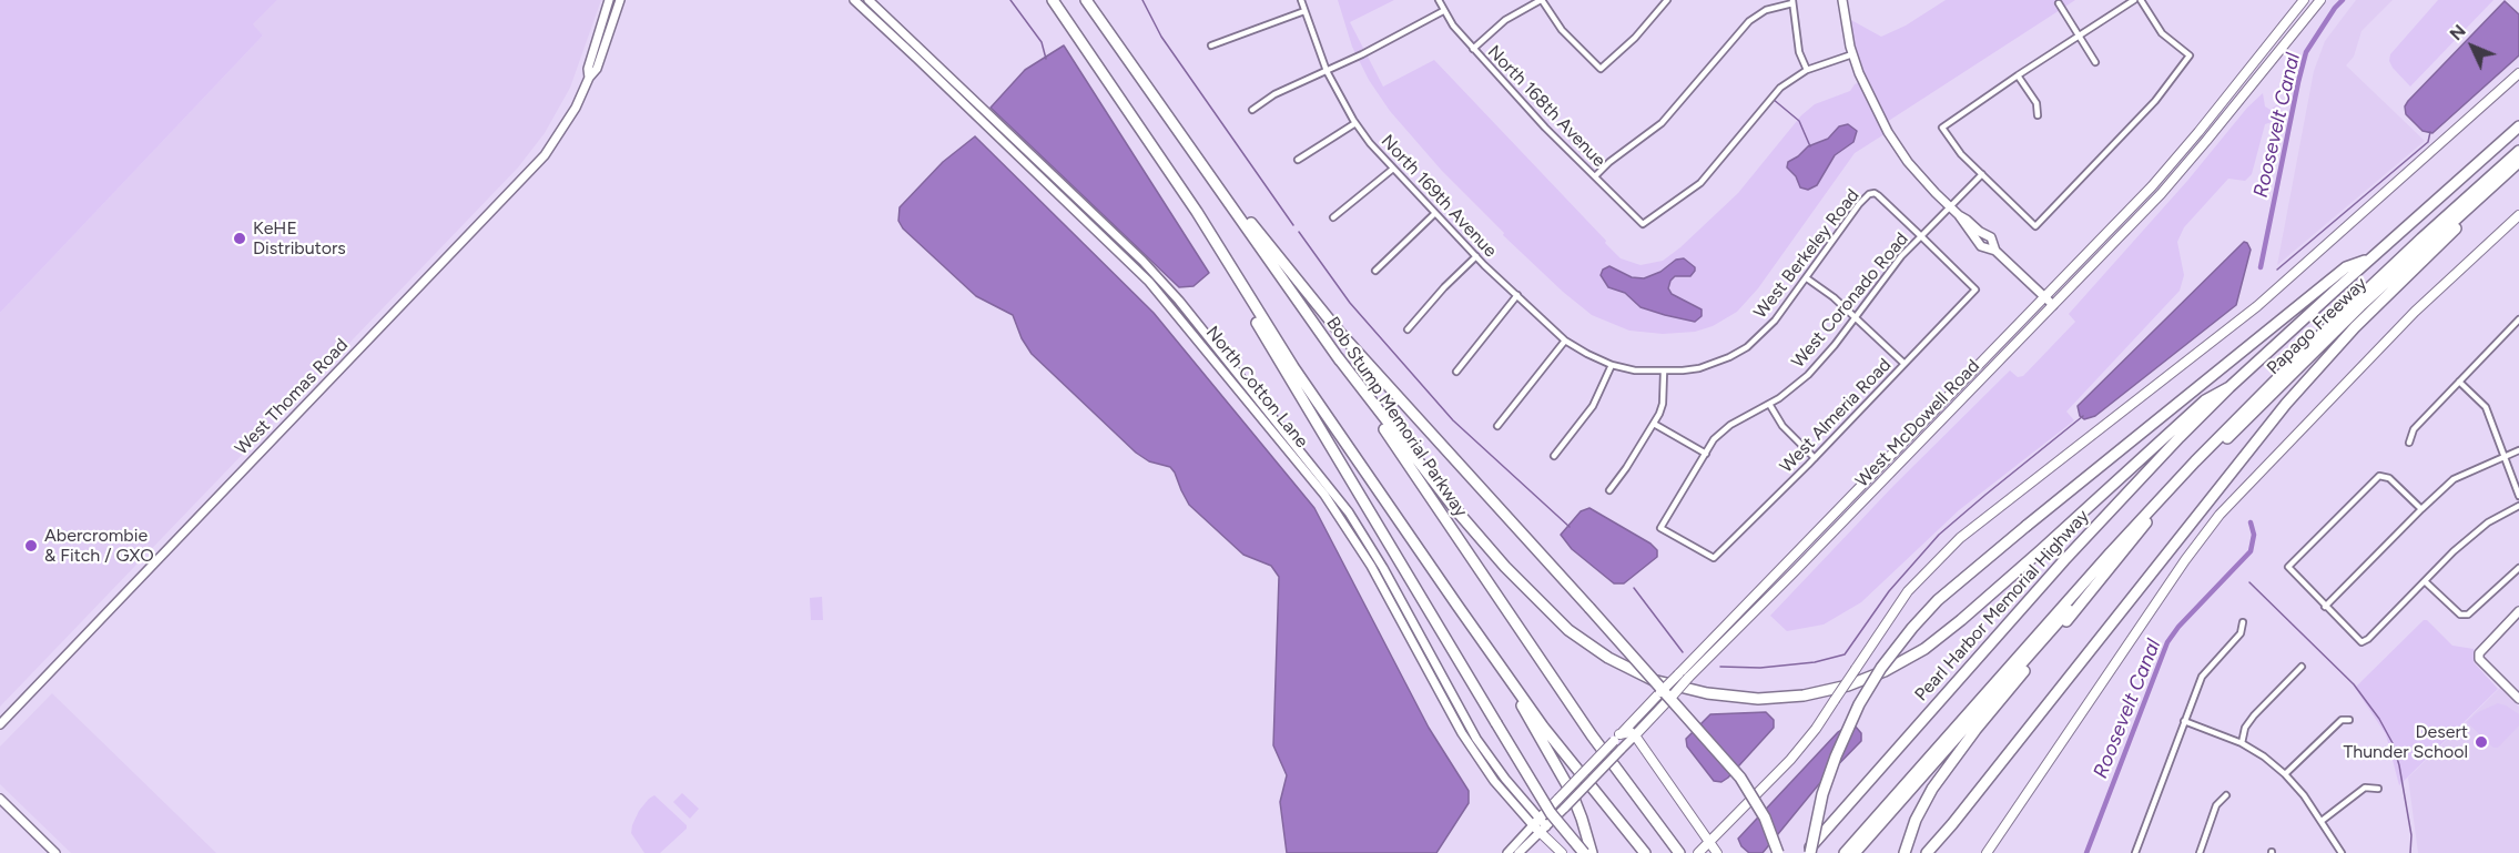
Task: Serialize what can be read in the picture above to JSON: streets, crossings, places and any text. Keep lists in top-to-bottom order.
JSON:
{
  "streets": {
    "highway": ["Papago Freeway", "Bob Stump Memorial Parkway", "Pearl Harbor Memorial Highway"],
    "main road": ["North Cotton Lane", "West Thomas Road", "West McDowell Road"],
    "street": [
      "North 168th Avenue",
      "North 169th Avenue",
      "West Berkeley Road",
      "West Coronado Road",
      "West Almeria Road"
    ]
  },
  "crossings": [
    ["North 169th Avenue", "West Berkeley Road"],
    ["West Berkeley Road", "West Coronado Road"],
    ["West Berkeley Road", "West Almeria Road"],
    ["West Coronado Road", "West Almeria Road"],
    ["Papago Freeway", "Pearl Harbor Memorial Highway"],
    ["North Cotton Lane", "West McDowell Road"]
  ],
  "water": ["Roosevelt Canal"],
  "places": ["KeHE Distributors", "Abercrombie & Fitch / GXO", "Desert Thunder School"],
  "north": "top left"
}
